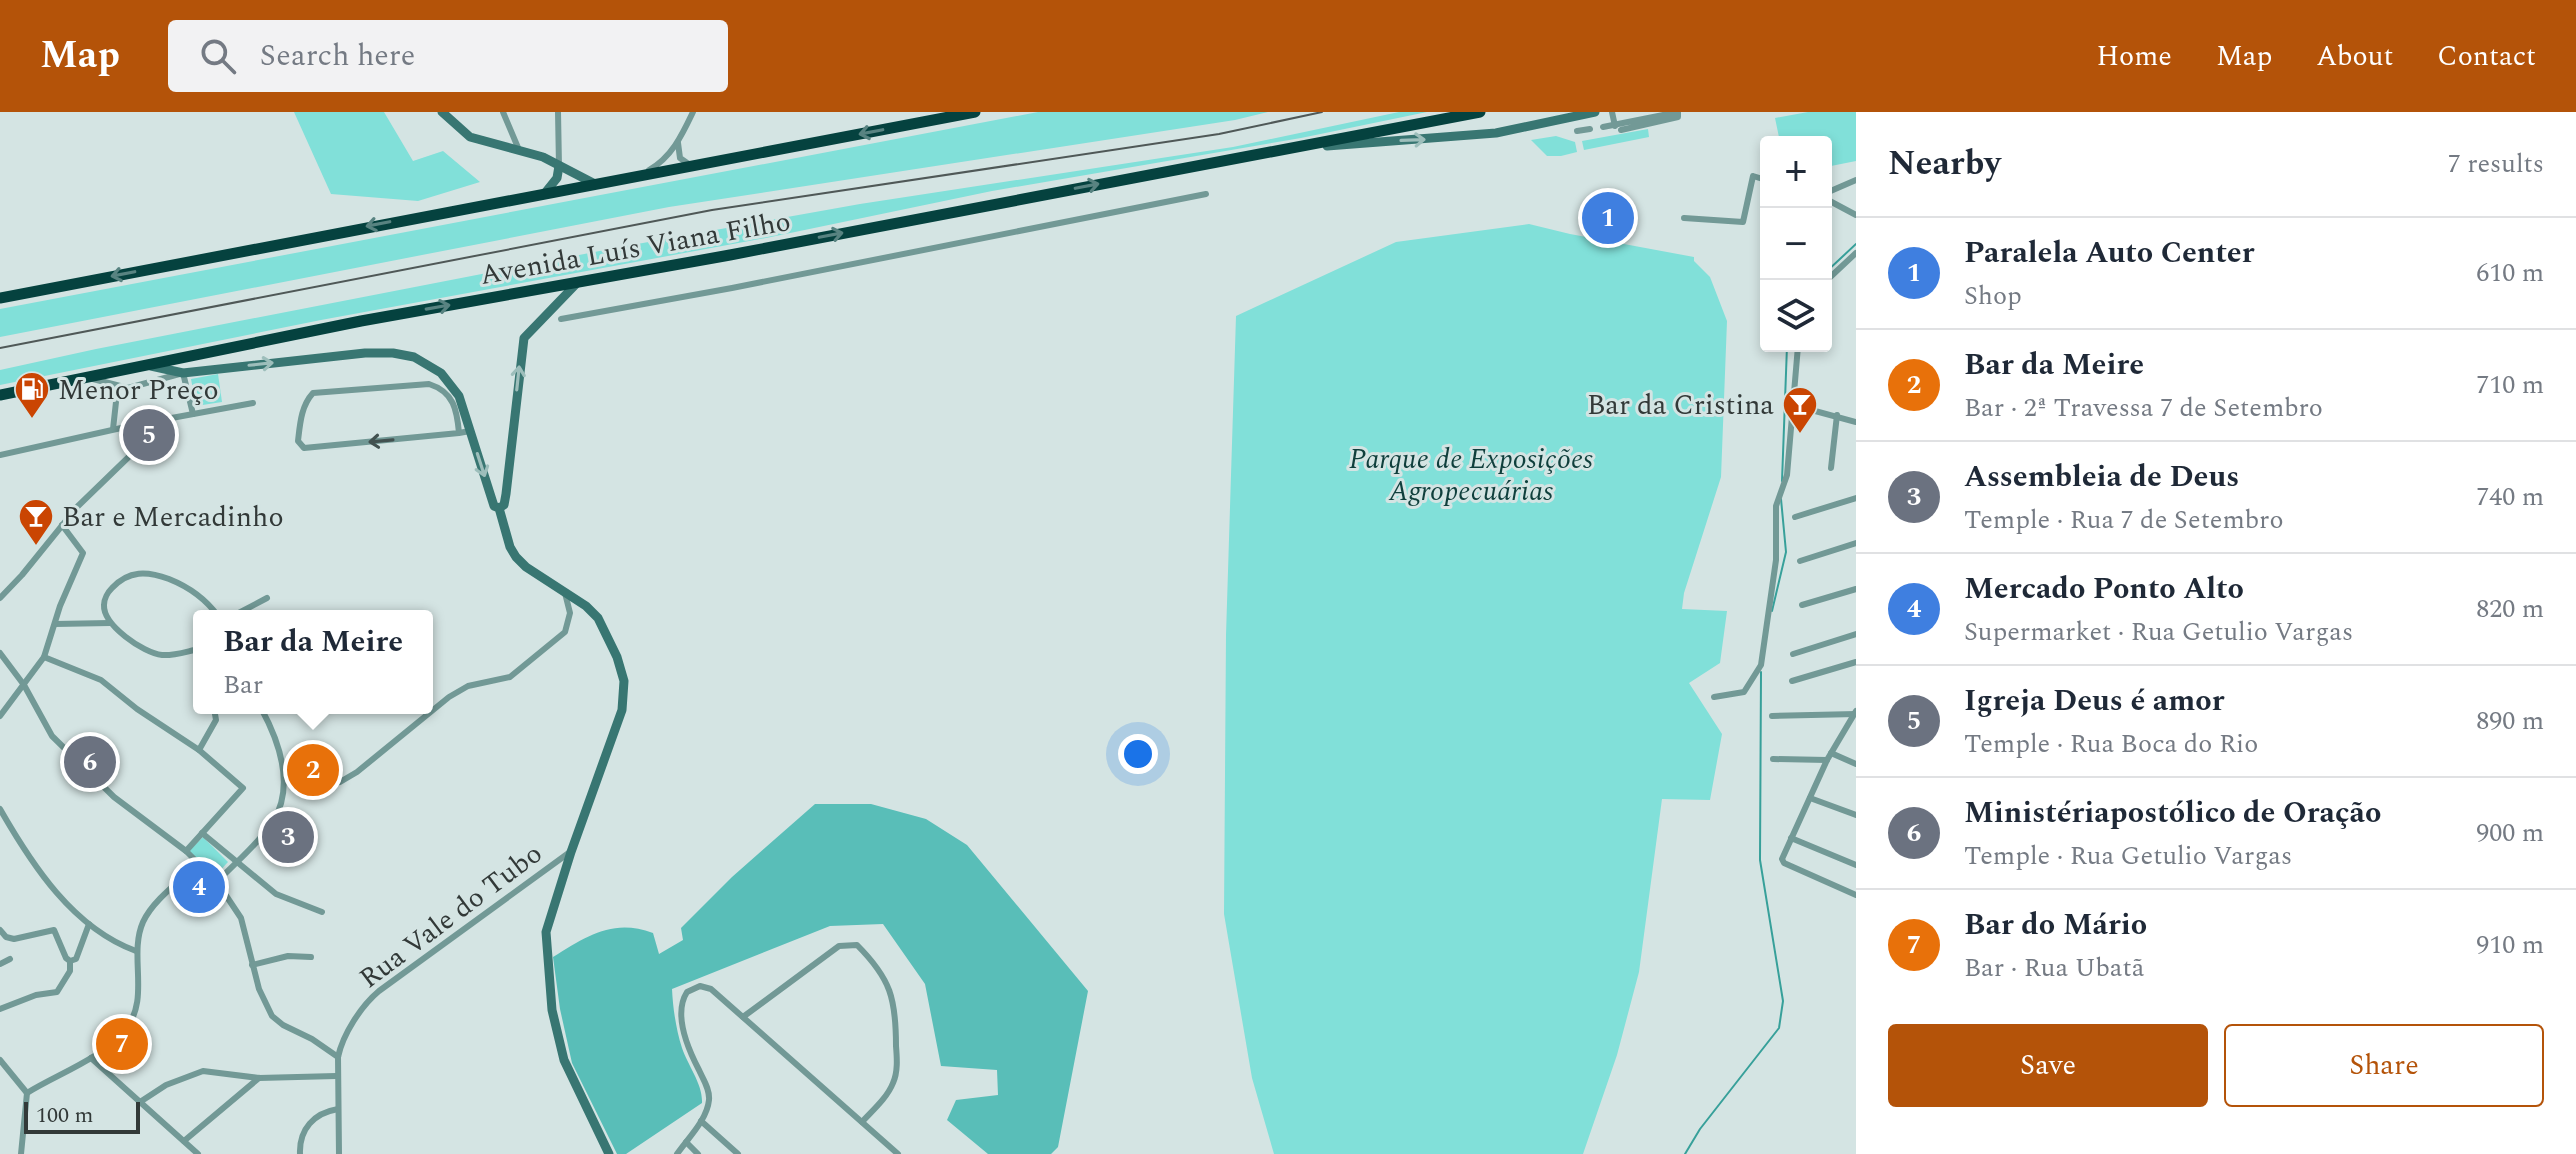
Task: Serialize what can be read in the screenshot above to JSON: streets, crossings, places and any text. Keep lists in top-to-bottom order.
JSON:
{
  "streets": {
    "highway": ["Avenida Luís Viana Filho"],
    "street": ["Rua Vale do Tubo"]
  },
  "parks": ["Parque de Exposições Agropecuárias"],
  "places": {
    "fuel station": ["Menor Preço"],
    "bar": ["Bar da Cristina", "Bar e Mercadinho"]
  },
  "scale_bar": "100 m",
  "page": {
    "header": "Map",
    "search": "Search here",
    "nav": [
      "Home",
      "Map",
      "About",
      "Contact"
    ],
    "heading": ["Nearby", "7 results"],
    "map_buttons": ["+", "−"],
    "pins": [
      "1",
      "5",
      "6",
      "2",
      "3",
      "4",
      "7"
    ],
    "list": [
      {
        "mark": "1",
        "name": "Paralela Auto Center",
        "note": "Shop",
        "value": "610 m"
      },
      {
        "mark": "2",
        "name": "Bar da Meire",
        "note": "Bar · 2ª Travessa 7 de Setembro",
        "value": "710 m"
      },
      {
        "mark": "3",
        "name": "Assembleia de Deus",
        "note": "Temple · Rua 7 de Setembro",
        "value": "740 m"
      },
      {
        "mark": "4",
        "name": "Mercado Ponto Alto",
        "note": "Supermarket · Rua Getulio Vargas",
        "value": "820 m"
      },
      {
        "mark": "5",
        "name": "Igreja Deus é amor",
        "note": "Temple · Rua Boca do Rio",
        "value": "890 m"
      },
      {
        "mark": "6",
        "name": "Ministériapostólico de Oração",
        "note": "Temple · Rua Getulio Vargas",
        "value": "900 m"
      },
      {
        "mark": "7",
        "name": "Bar do Mário",
        "note": "Bar · Rua Ubatã",
        "value": "910 m"
      }
    ],
    "popup": ["Bar da Meire", "Bar"],
    "buttons": ["Save", "Share"],
    "scale": "100 m"
  }
}
